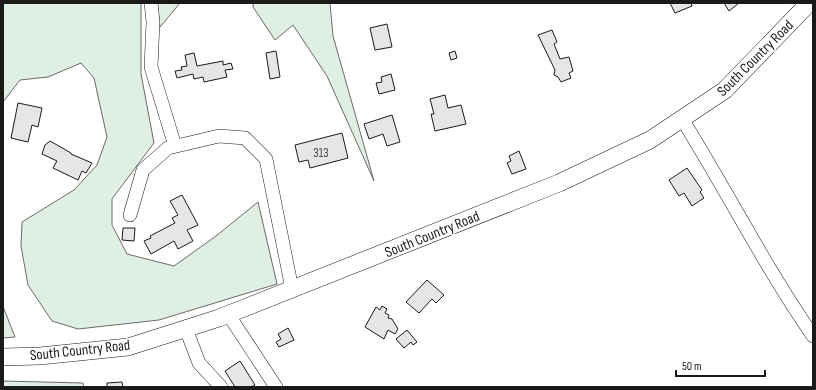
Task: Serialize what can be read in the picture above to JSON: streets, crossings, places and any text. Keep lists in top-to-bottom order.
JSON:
{
  "streets": {
    "main road": ["South Country Road"]
  },
  "house_numbers": ["313"],
  "scale_bar": "50 m"
}
